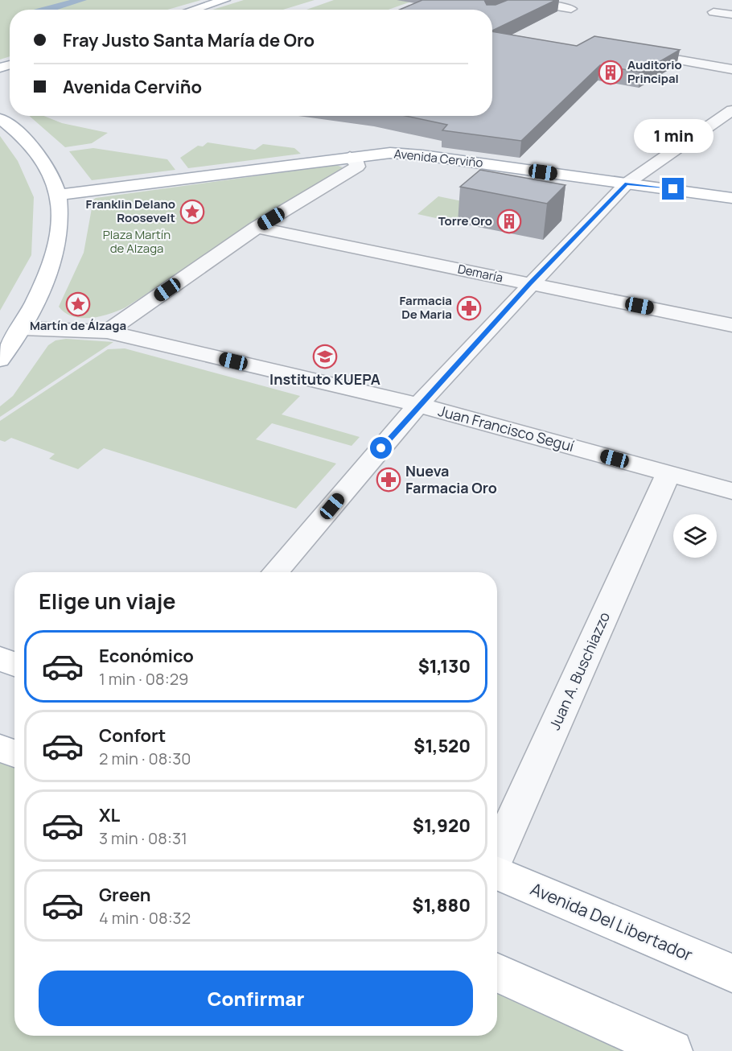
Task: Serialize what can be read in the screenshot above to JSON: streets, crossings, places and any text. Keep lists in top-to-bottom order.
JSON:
{
  "streets": {
    "main road": ["Avenida Cerviño", "Avenida Del Libertador"],
    "street": ["Demaría", "Juan Francisco Seguí", "Juan A. Buschiazzo"]
  },
  "crossings": [
    ["Juan Francisco Seguí", "Juan A. Buschiazzo"]
  ],
  "parks": ["Plaza Martín de Alzaga"],
  "places": {
    "building": ["Auditorio Principal", "Torre Oro"],
    "place": ["Franklin Delano Roosevelt", "Martín de Álzaga"],
    "pharmacy": ["Farmacia De Maria", "Nueva Farmacia Oro"],
    "school or university": ["Instituto KUEPA"]
  },
  "page": {
    "banner": ["Fray Justo Santa María de Oro", "Avenida Cerviño"],
    "bubble": "1 min",
    "heading": "Elige un viaje",
    "list": [
      {
        "name": "Económico",
        "note": "1 min · 08:29",
        "value": "$1,130"
      },
      {
        "name": "Confort",
        "note": "2 min · 08:30",
        "value": "$1,520"
      },
      {
        "name": "XL",
        "note": "3 min · 08:31",
        "value": "$1,920"
      },
      {
        "name": "Green",
        "note": "4 min · 08:32",
        "value": "$1,880"
      }
    ],
    "buttons": "Confirmar"
  }
}
